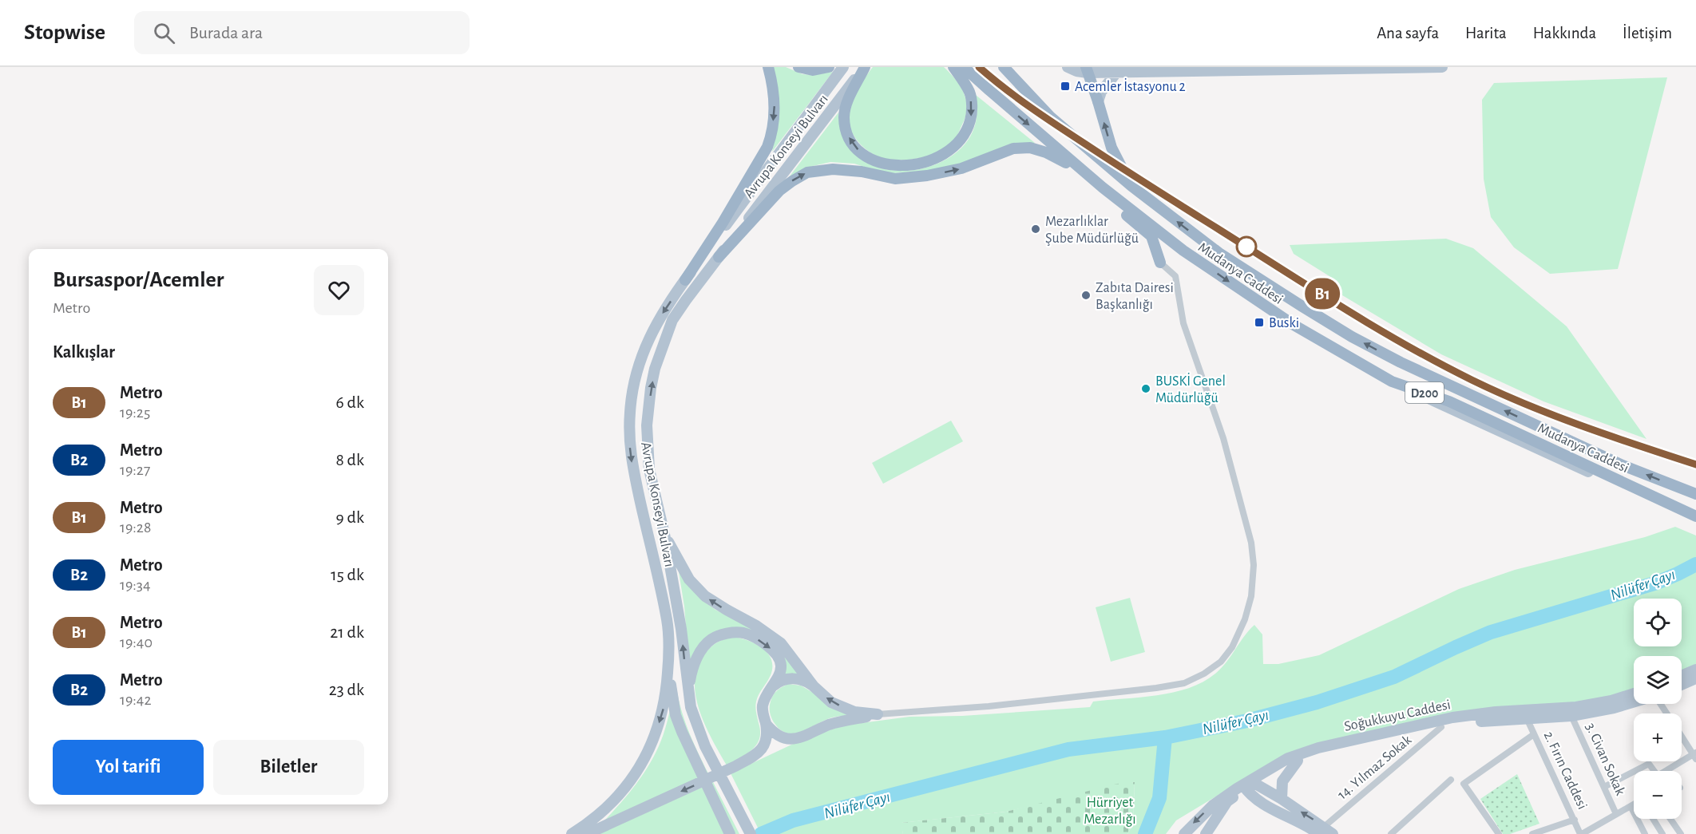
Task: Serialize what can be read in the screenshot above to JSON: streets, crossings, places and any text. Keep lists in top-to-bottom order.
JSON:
{
  "streets": {
    "highway": ["Mudanya Caddesi", "D200"],
    "main road": ["Avrupa Konseyi Bulvarı", "Soğukkuyu Caddesi"],
    "street": ["3. Civan Sokak", "14. Yılmaz Sokak", "2. Fırın Caddesi"]
  },
  "crossings": [
    ["Soğukkuyu Caddesi", "3. Civan Sokak"],
    ["Soğukkuyu Caddesi", "14. Yılmaz Sokak"],
    ["Soğukkuyu Caddesi", "2. Fırın Caddesi"]
  ],
  "water": ["Nilüfer Çayı"],
  "parks": ["Hürriyet Mezarlığı"],
  "places": {
    "transit": ["Acemler İstasyonu 2", "Buski"],
    "other": ["Mezarlıklar Şube Müdürlüğü", "Zabıta Dairesi Başkanlığı", "BUSKİ Genel Müdürlüğü"]
  },
  "lines": ["metro line B1"],
  "page": {
    "header": "Stopwise",
    "search": "Burada ara",
    "nav": [
      "Ana sayfa",
      "Harita",
      "Hakkında",
      "İletişim"
    ],
    "on_map": "B1",
    "heading": [
      ["Bursaspor/Acemler", "Metro"],
      "Kalkışlar"
    ],
    "list": [
      {
        "mark": "B1",
        "name": "Metro",
        "note": "19:25",
        "value": "6 dk"
      },
      {
        "mark": "B2",
        "name": "Metro",
        "note": "19:27",
        "value": "8 dk"
      },
      {
        "mark": "B1",
        "name": "Metro",
        "note": "19:28",
        "value": "9 dk"
      },
      {
        "mark": "B2",
        "name": "Metro",
        "note": "19:34",
        "value": "15 dk"
      },
      {
        "mark": "B1",
        "name": "Metro",
        "note": "19:40",
        "value": "21 dk"
      },
      {
        "mark": "B2",
        "name": "Metro",
        "note": "19:42",
        "value": "23 dk"
      }
    ],
    "map_buttons": ["+", "−"],
    "buttons": ["Yol tarifi", "Biletler"]
  }
}
